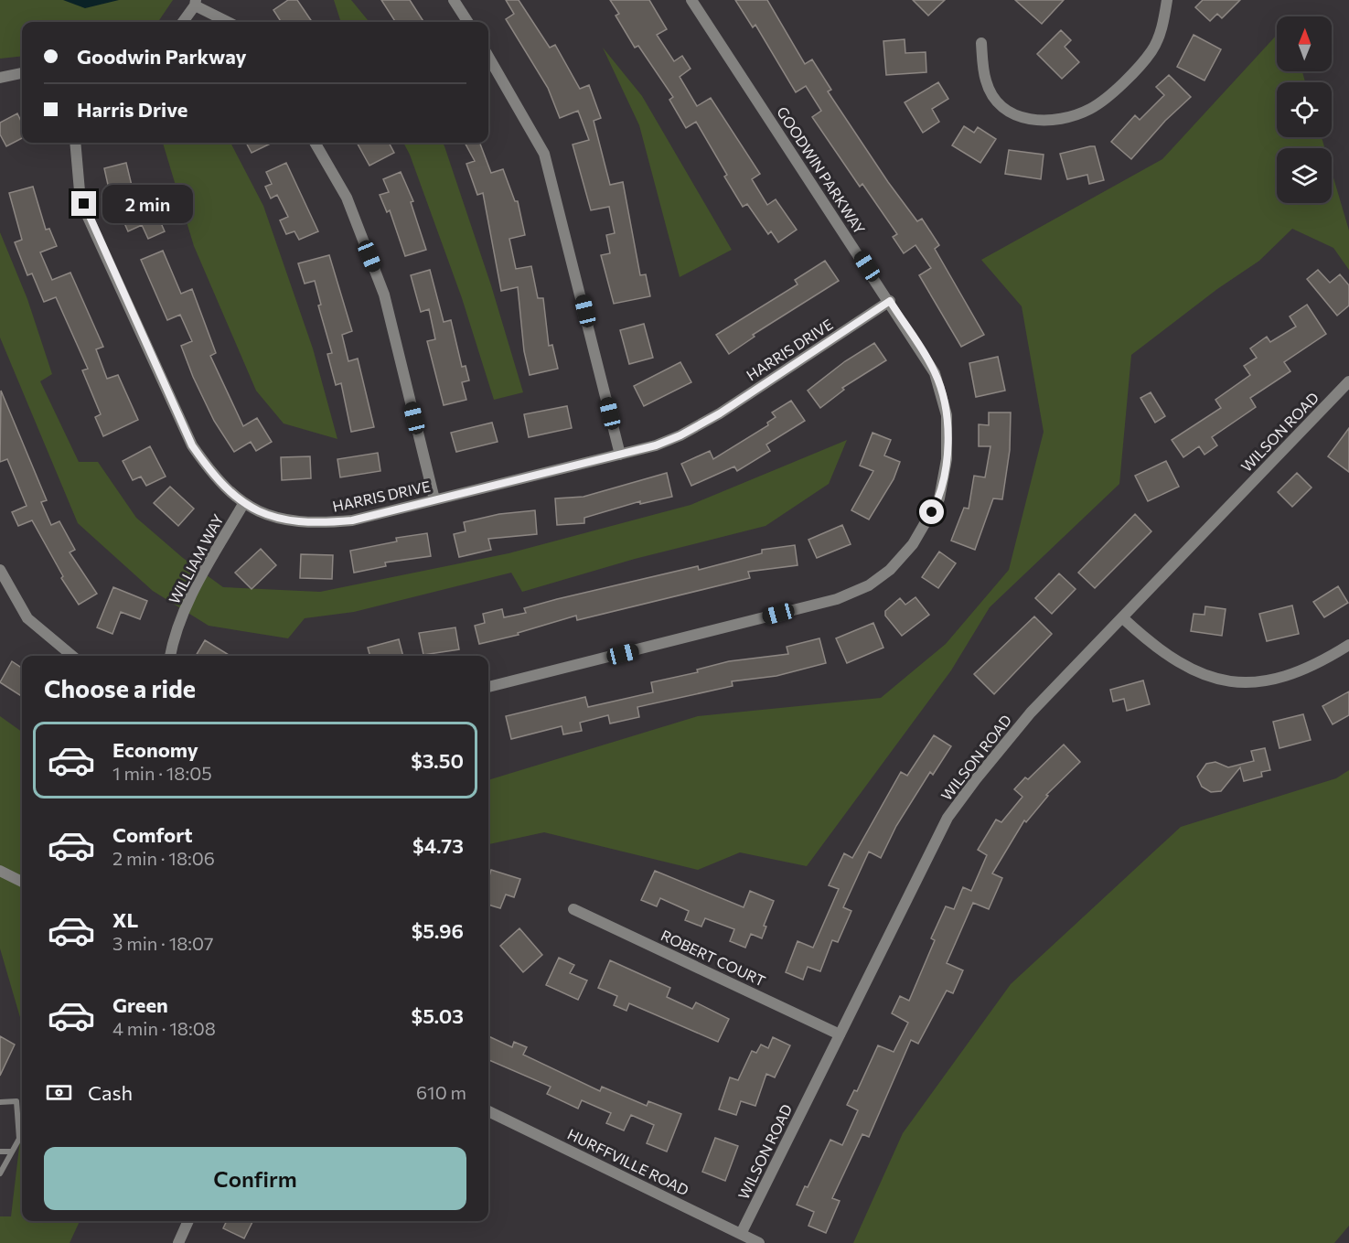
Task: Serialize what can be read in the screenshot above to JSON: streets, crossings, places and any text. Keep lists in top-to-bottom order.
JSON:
{
  "streets": {
    "street": [
      "GOODWIN PARKWAY",
      "HARRIS DRIVE",
      "WILSON ROAD",
      "WILLIAM WAY",
      "ROBERT COURT",
      "HURFFVILLE ROAD"
    ]
  },
  "crossings": [
    ["GOODWIN PARKWAY", "HARRIS DRIVE"],
    ["HARRIS DRIVE", "WILLIAM WAY"],
    ["WILSON ROAD", "ROBERT COURT"],
    ["WILSON ROAD", "HURFFVILLE ROAD"]
  ],
  "north": "top",
  "page": {
    "banner": ["Goodwin Parkway", "Harris Drive"],
    "bubble": "2 min",
    "heading": "Choose a ride",
    "list": [
      {
        "name": "Economy",
        "note": "1 min · 18:05",
        "value": "$3.50"
      },
      {
        "name": "Comfort",
        "note": "2 min · 18:06",
        "value": "$4.73"
      },
      {
        "name": "XL",
        "note": "3 min · 18:07",
        "value": "$5.96"
      },
      {
        "name": "Green",
        "note": "4 min · 18:08",
        "value": "$5.03"
      }
    ],
    "pay": ["Cash", "610 m"],
    "buttons": "Confirm"
  }
}
